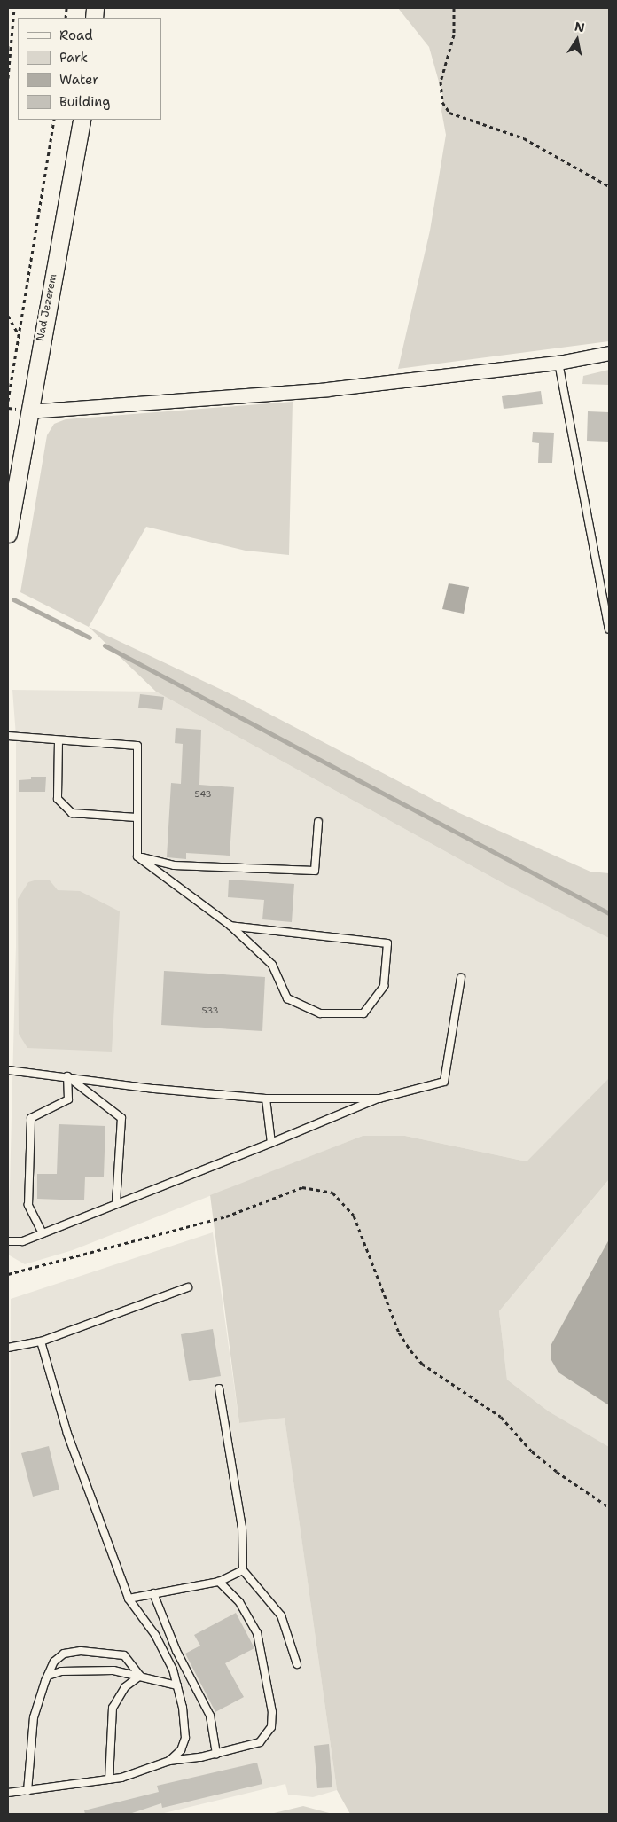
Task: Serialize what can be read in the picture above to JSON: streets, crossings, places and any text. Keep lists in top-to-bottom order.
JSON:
{
  "streets": {
    "street": ["Nad Jezerem"]
  },
  "house_numbers": ["543", "533"],
  "legend": [
    "Road",
    "Park",
    "Water",
    "Building"
  ],
  "north": "top"
}
